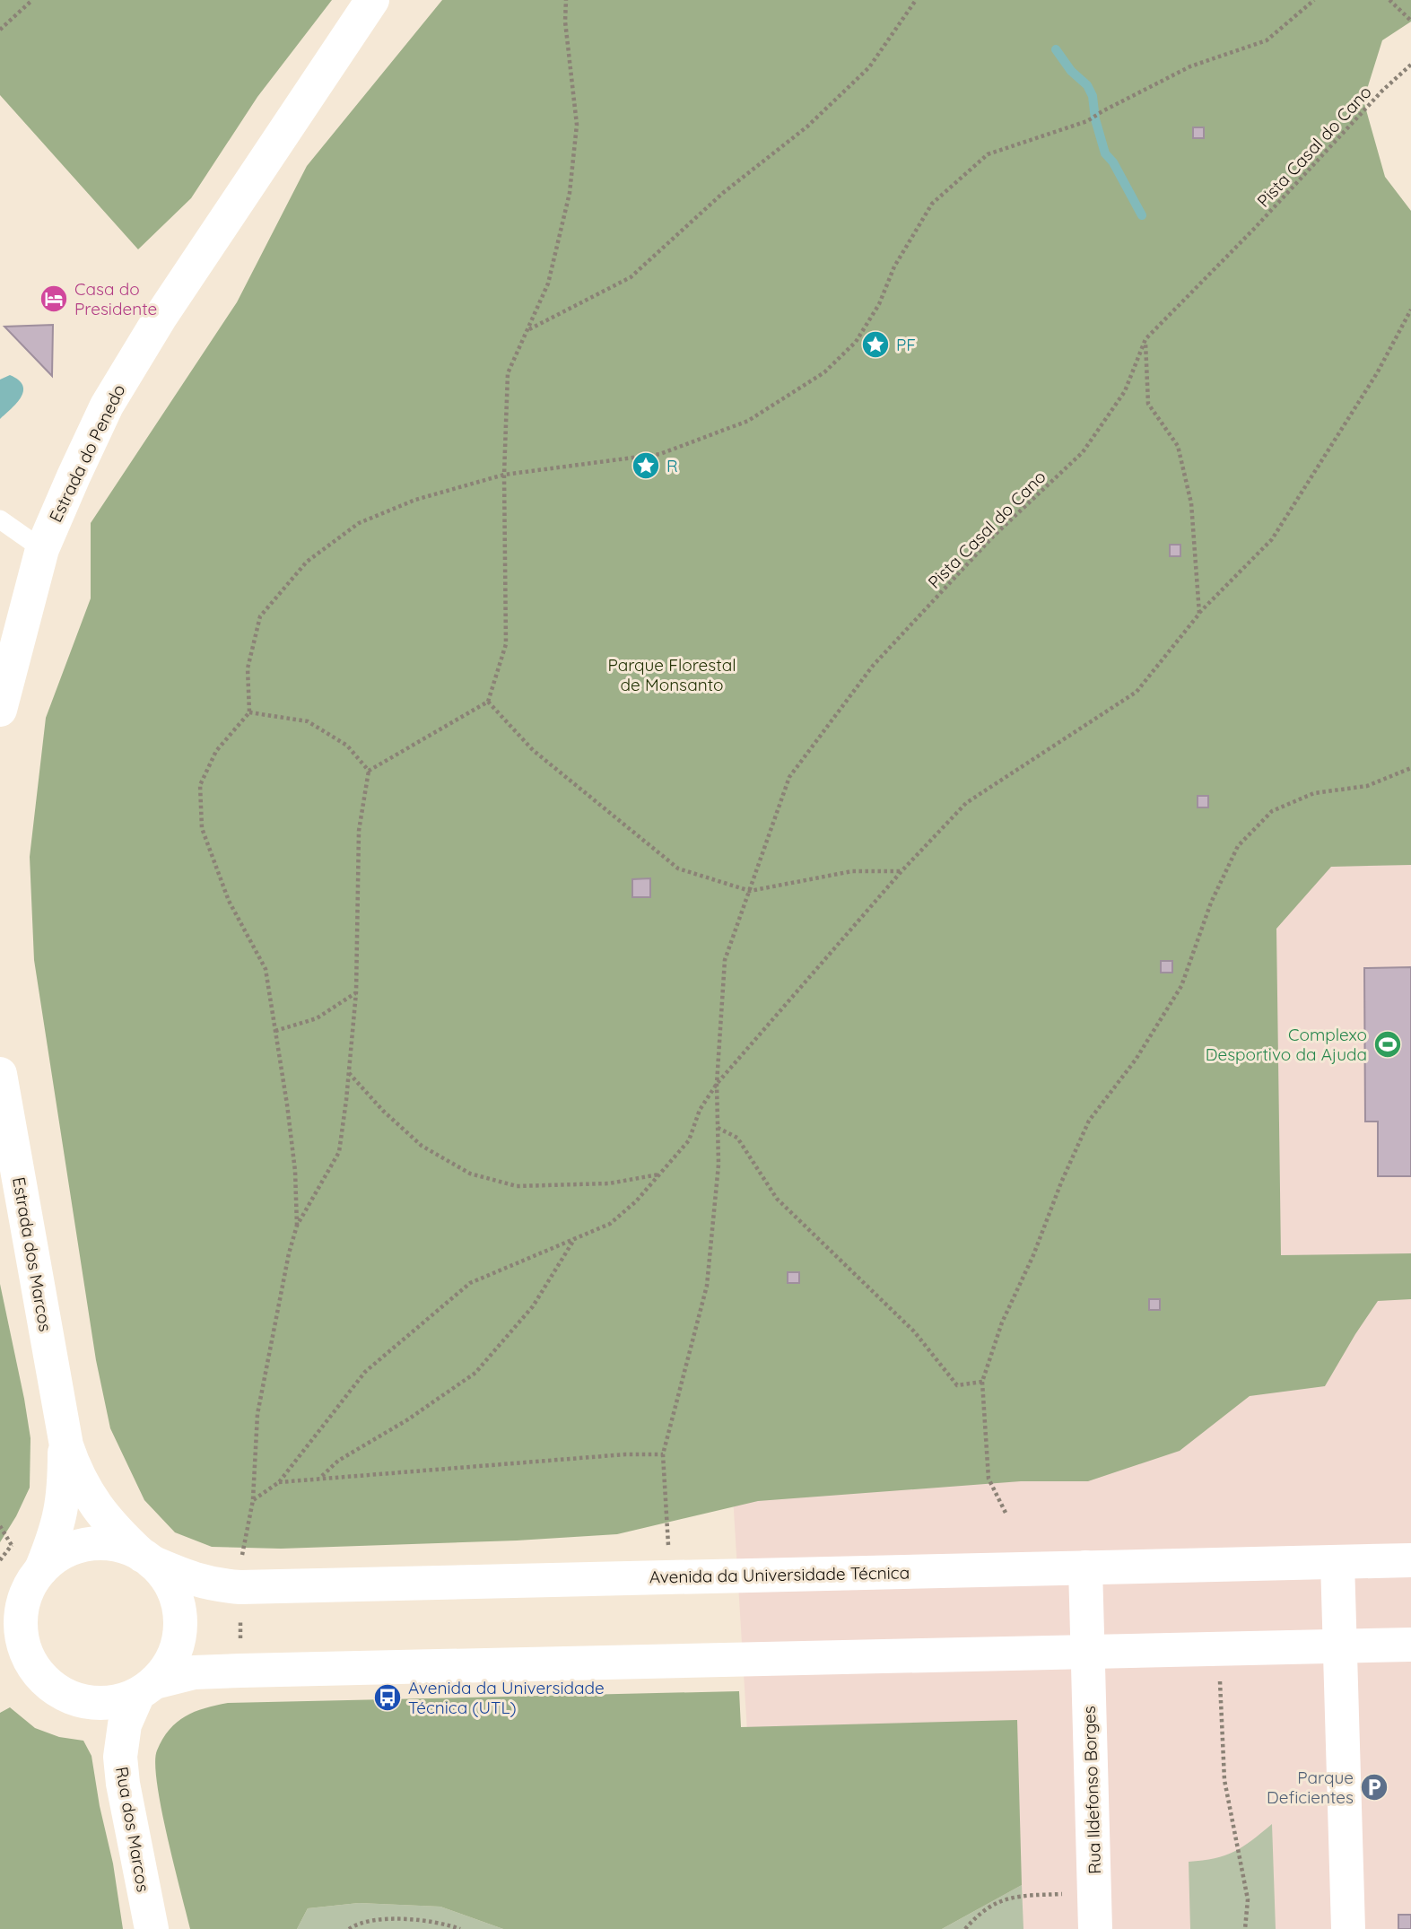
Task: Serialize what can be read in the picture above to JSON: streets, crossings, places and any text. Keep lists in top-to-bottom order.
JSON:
{
  "streets": {
    "street": [
      "Estrada do Penedo",
      "Estrada dos Marcos",
      "Avenida da Universidade Técnica",
      "Rua Ildefonso Borges",
      "Rua dos Marcos"
    ],
    "path": ["Pista Casal do Cano"]
  },
  "crossings": [
    ["Pista Casal do Cano", "Avenida da Universidade Técnica"],
    ["Estrada dos Marcos", "Avenida da Universidade Técnica"],
    ["Estrada dos Marcos", "Rua dos Marcos"],
    ["Avenida da Universidade Técnica", "Rua Ildefonso Borges"],
    ["Avenida da Universidade Técnica", "Rua dos Marcos"]
  ],
  "parks": ["Parque Florestal de Monsanto"],
  "places": {
    "hotel": ["Casa do Presidente"],
    "place": ["PF", "R"],
    "sports": ["Complexo Desportivo da Ajuda"],
    "bus stop": ["Avenida da Universidade Técnica (UTL)"],
    "parking": ["Parque Deficientes"]
  }
}
